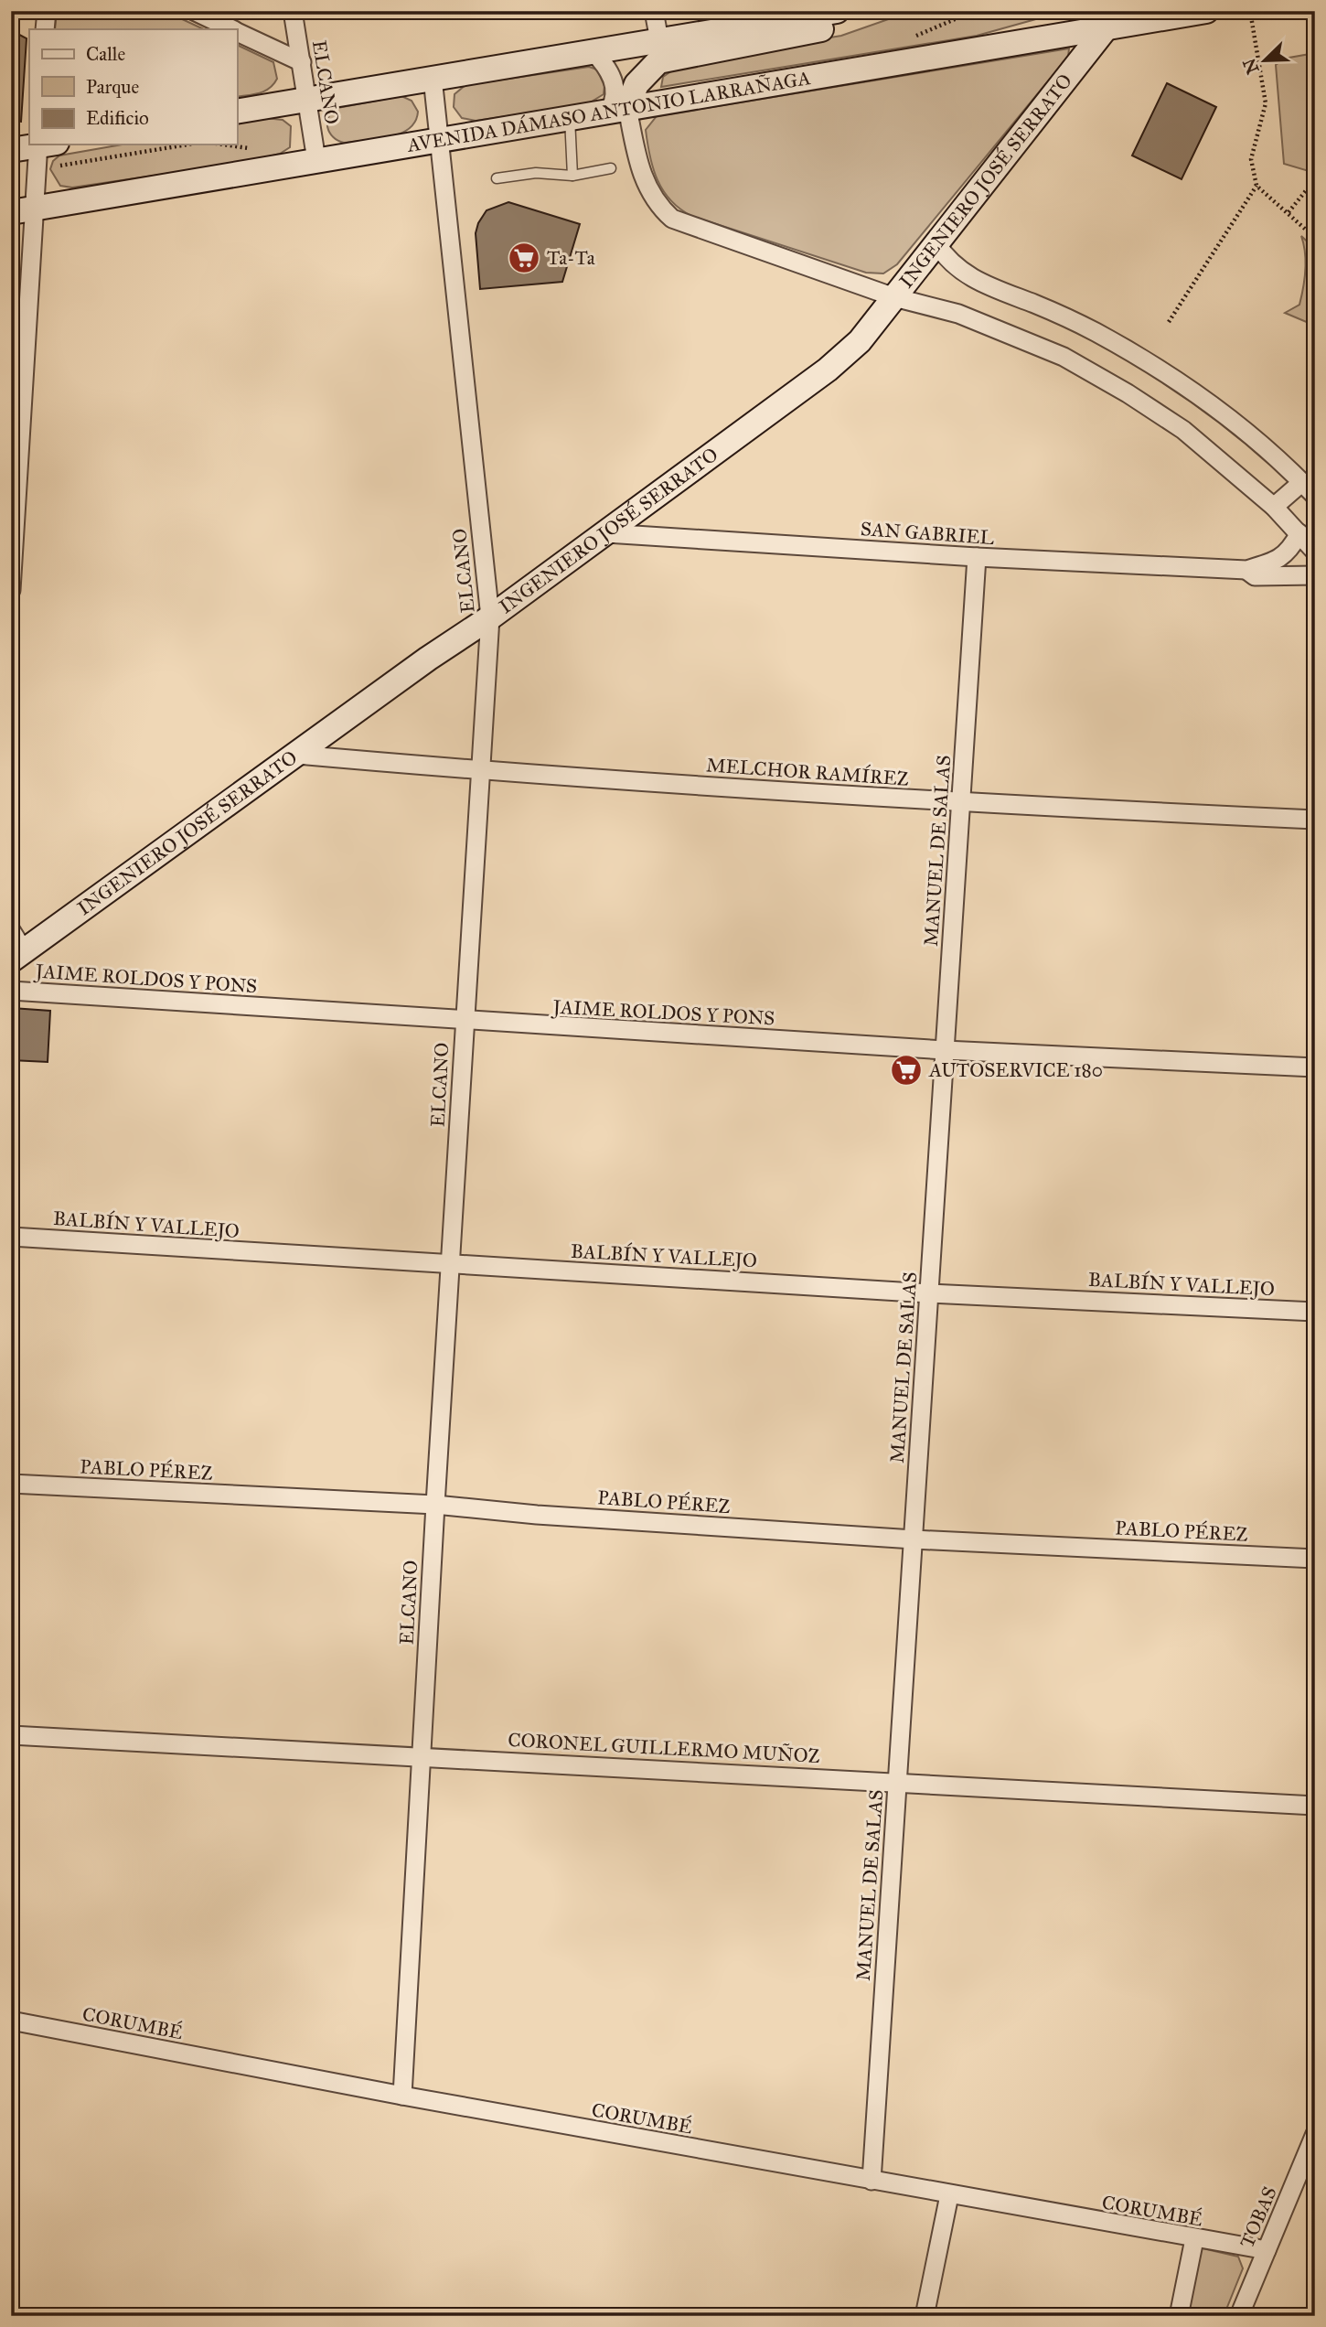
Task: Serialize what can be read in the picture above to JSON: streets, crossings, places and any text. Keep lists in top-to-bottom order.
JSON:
{
  "streets": {
    "street": [
      "ELCANO",
      "AVENIDA DÁMASO ANTONIO LARRAÑAGA",
      "INGENIERO JOSÉ SERRATO",
      "SAN GABRIEL",
      "MELCHOR RAMÍREZ",
      "MANUEL DE SALAS",
      "JAIME ROLDOS Y PONS",
      "BALBÍN Y VALLEJO",
      "PABLO PÉREZ",
      "CORONEL GUILLERMO MUÑOZ",
      "CORUMBÉ",
      "TOBAS"
    ]
  },
  "crossings": [
    ["ELCANO", "AVENIDA DÁMASO ANTONIO LARRAÑAGA"],
    ["ELCANO", "INGENIERO JOSÉ SERRATO"],
    ["ELCANO", "MELCHOR RAMÍREZ"],
    ["ELCANO", "JAIME ROLDOS Y PONS"],
    ["ELCANO", "BALBÍN Y VALLEJO"],
    ["ELCANO", "PABLO PÉREZ"],
    ["ELCANO", "CORONEL GUILLERMO MUÑOZ"],
    ["ELCANO", "CORUMBÉ"],
    ["AVENIDA DÁMASO ANTONIO LARRAÑAGA", "INGENIERO JOSÉ SERRATO"],
    ["INGENIERO JOSÉ SERRATO", "SAN GABRIEL"],
    ["INGENIERO JOSÉ SERRATO", "MELCHOR RAMÍREZ"],
    ["SAN GABRIEL", "MANUEL DE SALAS"],
    ["MELCHOR RAMÍREZ", "MANUEL DE SALAS"],
    ["MANUEL DE SALAS", "JAIME ROLDOS Y PONS"],
    ["MANUEL DE SALAS", "BALBÍN Y VALLEJO"],
    ["MANUEL DE SALAS", "PABLO PÉREZ"],
    ["MANUEL DE SALAS", "CORONEL GUILLERMO MUÑOZ"],
    ["MANUEL DE SALAS", "CORUMBÉ"],
    ["CORUMBÉ", "TOBAS"]
  ],
  "places": {
    "supermarket": ["Ta-Ta", "AUTOSERVICE 180"]
  },
  "legend": ["Calle", "Parque", "Edificio"],
  "north": "bottom left"
}
